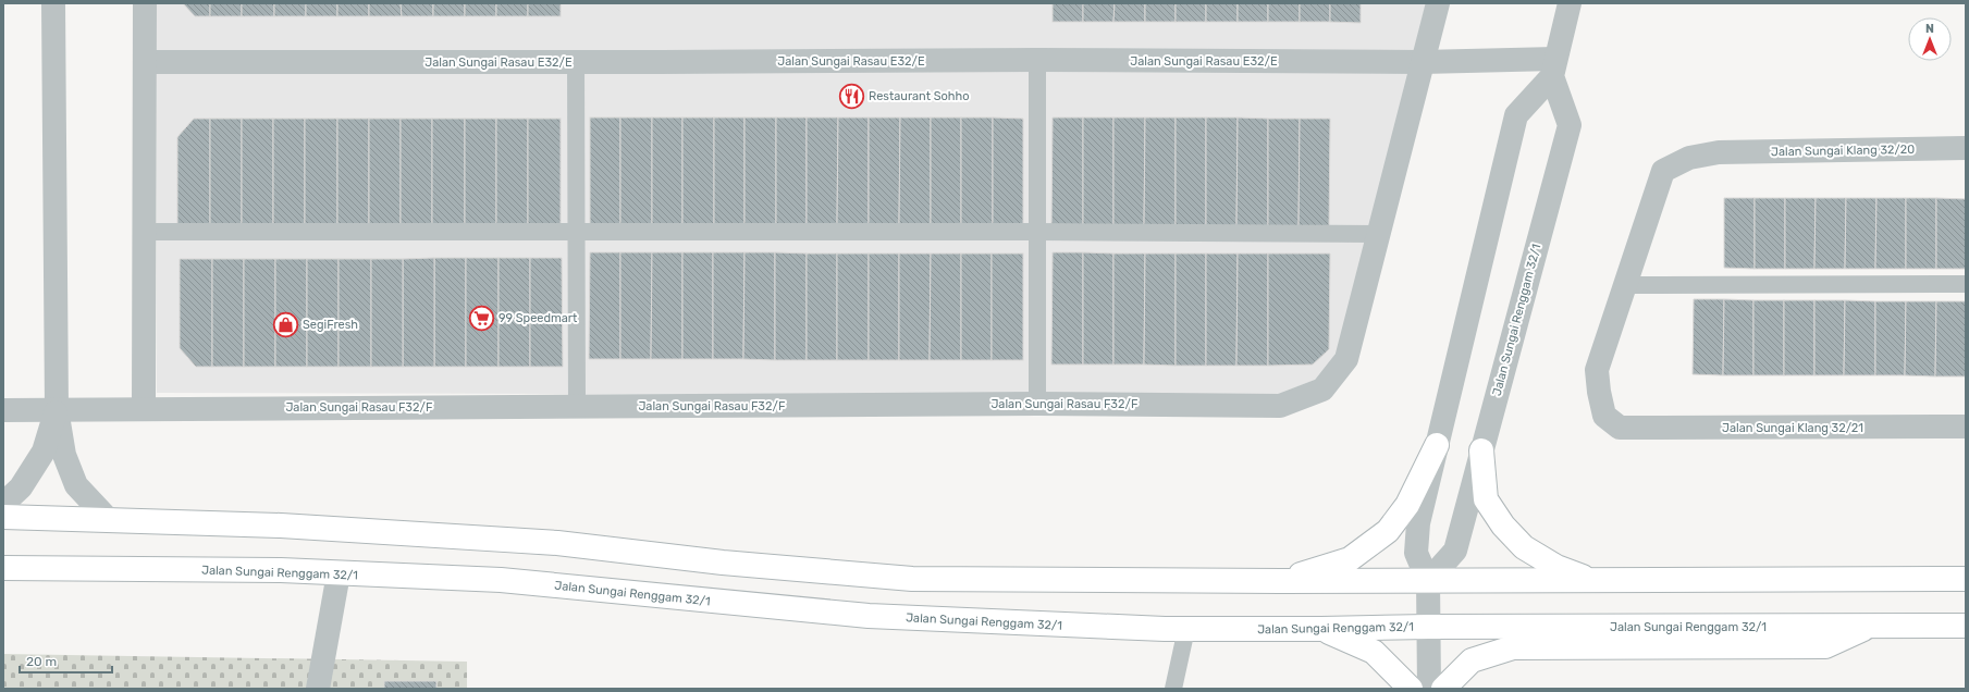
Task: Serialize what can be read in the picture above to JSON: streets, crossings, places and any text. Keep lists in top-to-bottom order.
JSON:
{
  "streets": {
    "main road": ["Jalan Sungai Renggam 32/1"],
    "street": [
      "Jalan Sungai Rasau E32/E",
      "Jalan Sungai Klang 32/20",
      "Jalan Sungai Rasau F32/F",
      "Jalan Sungai Klang 32/21"
    ]
  },
  "crossings": [
    ["Jalan Sungai Rasau E32/E", "Jalan Sungai Renggam 32/1"],
    ["Jalan Sungai Klang 32/20", "Jalan Sungai Klang 32/21"]
  ],
  "places": {
    "restaurant": ["Restaurant Sohho"],
    "supermarket": ["99 Speedmart"],
    "shop": ["SegiFresh"]
  },
  "scale_bar": "20 m",
  "north": "top"
}
